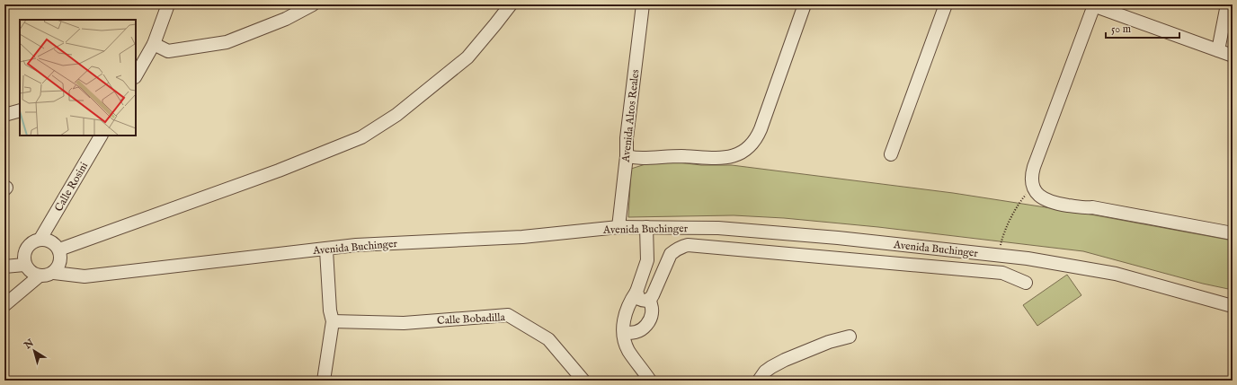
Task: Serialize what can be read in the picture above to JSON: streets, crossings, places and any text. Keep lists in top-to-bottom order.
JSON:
{
  "streets": {
    "street": [
      "Avenida Altos Reales",
      "Calle Rosini",
      "Avenida Buchinger",
      "Calle Bobadilla"
    ]
  },
  "crossings": [
    ["Avenida Altos Reales", "Avenida Buchinger"],
    ["Calle Rosini", "Avenida Buchinger"]
  ],
  "scale_bar": "50 m",
  "north": "top left"
}
